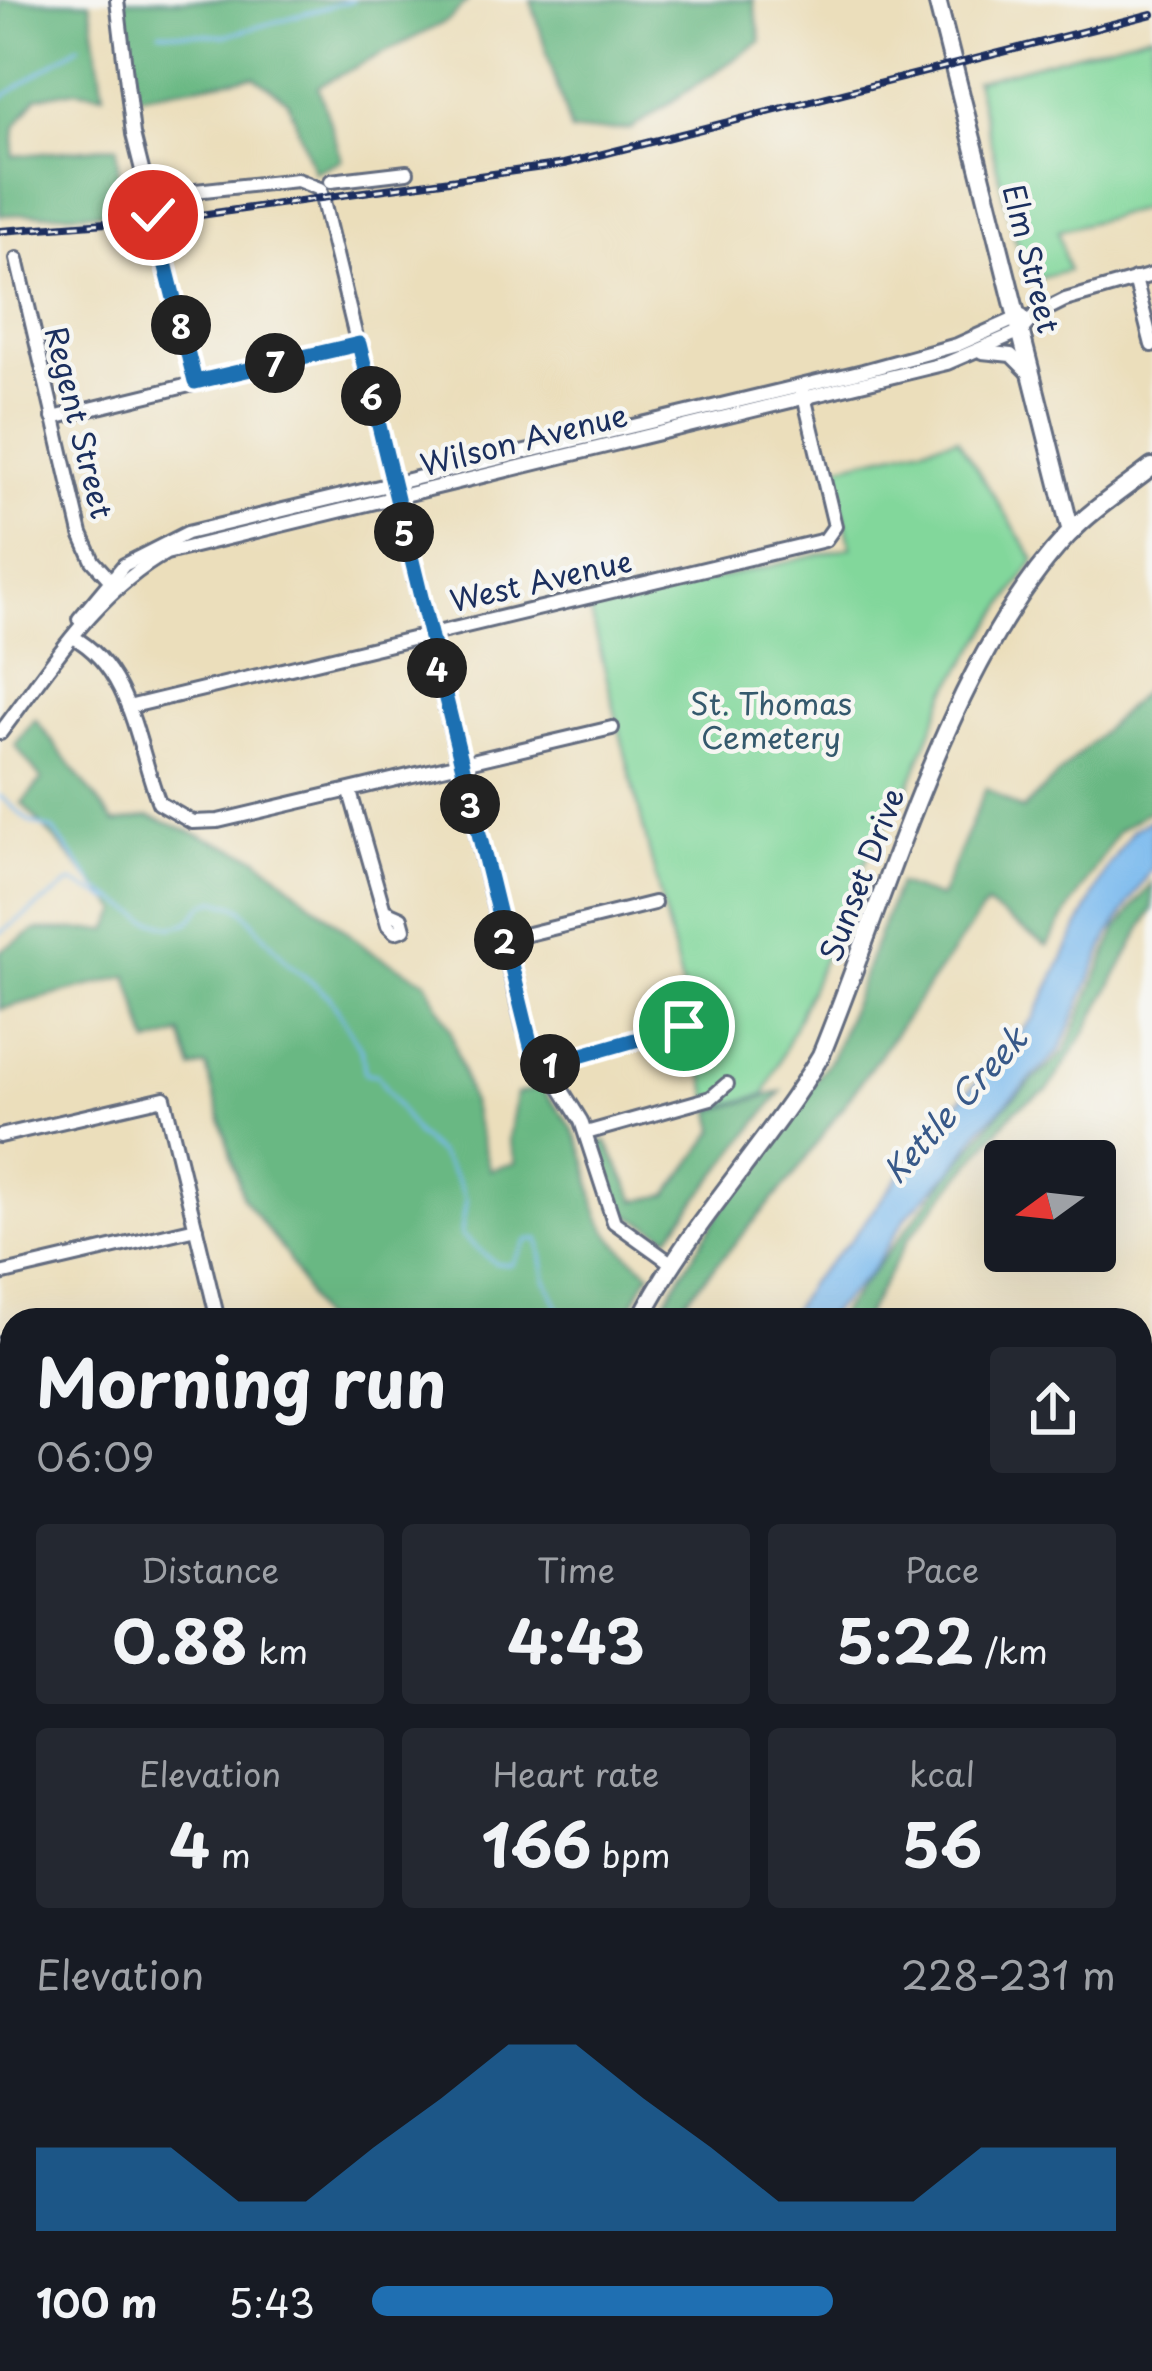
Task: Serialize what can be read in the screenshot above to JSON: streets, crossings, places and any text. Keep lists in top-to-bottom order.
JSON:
{
  "streets": {
    "main road": ["Elm Street", "Sunset Drive"],
    "street": ["Regent Street", "Wilson Avenue", "West Avenue"]
  },
  "crossings": [
    ["Elm Street", "Wilson Avenue"],
    ["Elm Street", "Sunset Drive"],
    ["Regent Street", "Wilson Avenue"],
    ["Wilson Avenue", "West Avenue"]
  ],
  "water": ["Kettle Creek"],
  "parks": ["St. Thomas Cemetery"],
  "north": "left",
  "page": {
    "pins": [
      "8",
      "7",
      "6",
      "5",
      "4",
      "3",
      "2",
      "1"
    ],
    "heading": ["Morning run", "06:09"],
    "stats": [
      ["Distance", "0.88 km"],
      ["Time", "4:43"],
      ["Pace", "5:22 /km"],
      ["Elevation", "4 m"],
      ["Heart rate", "166 bpm"],
      ["kcal", "56"]
    ],
    "chart": ["Elevation", "228–231 m"],
    "list": [
      {
        "name": "100 m",
        "note": "5:43"
      }
    ]
  }
}
